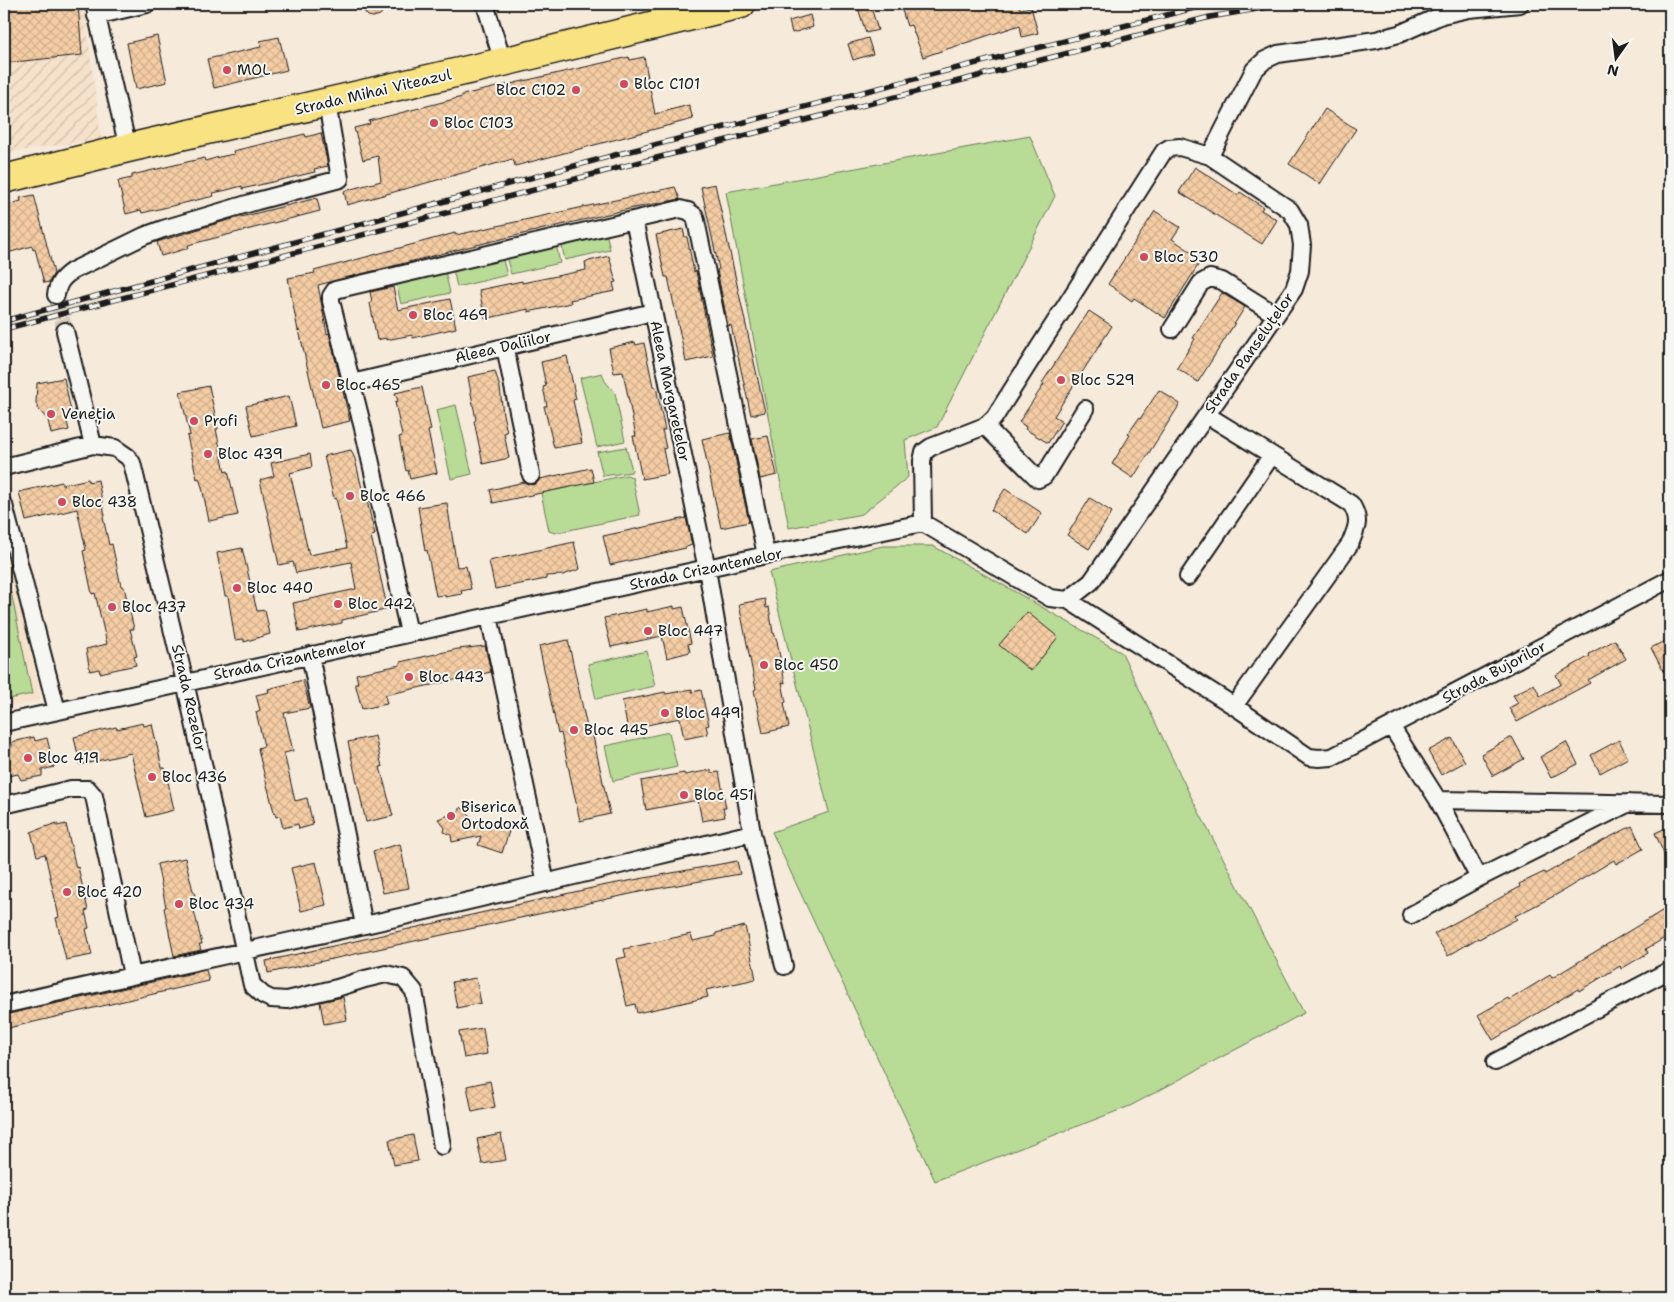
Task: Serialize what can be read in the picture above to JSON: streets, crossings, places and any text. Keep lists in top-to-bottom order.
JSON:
{
  "streets": {
    "highway": ["Strada Mihai Viteazul"],
    "street": [
      "Aleea Daliilor",
      "Strada Panseluțelor",
      "Aleea Margaretelor",
      "Strada Crizantemelor",
      "Strada Bujorilor",
      "Strada Rozelor"
    ]
  },
  "crossings": [
    ["Aleea Daliilor", "Aleea Margaretelor"],
    ["Strada Panseluțelor", "Strada Crizantemelor"],
    ["Aleea Margaretelor", "Strada Crizantemelor"],
    ["Strada Crizantemelor", "Strada Rozelor"]
  ],
  "places": [
    "MOL",
    "Bloc C101",
    "Bloc C102",
    "Bloc C103",
    "Bloc 530",
    "Bloc 469",
    "Bloc 529",
    "Bloc 465",
    "Veneția",
    "Profi",
    "Bloc 439",
    "Bloc 466",
    "Bloc 438",
    "Bloc 440",
    "Bloc 442",
    "Bloc 437",
    "Bloc 447",
    "Bloc 450",
    "Bloc 443",
    "Bloc 449",
    "Bloc 445",
    "Bloc 419",
    "Bloc 436",
    "Bloc 451",
    "Biserica Ortodoxă",
    "Bloc 420",
    "Bloc 434"
  ],
  "north": "bottom"
}
